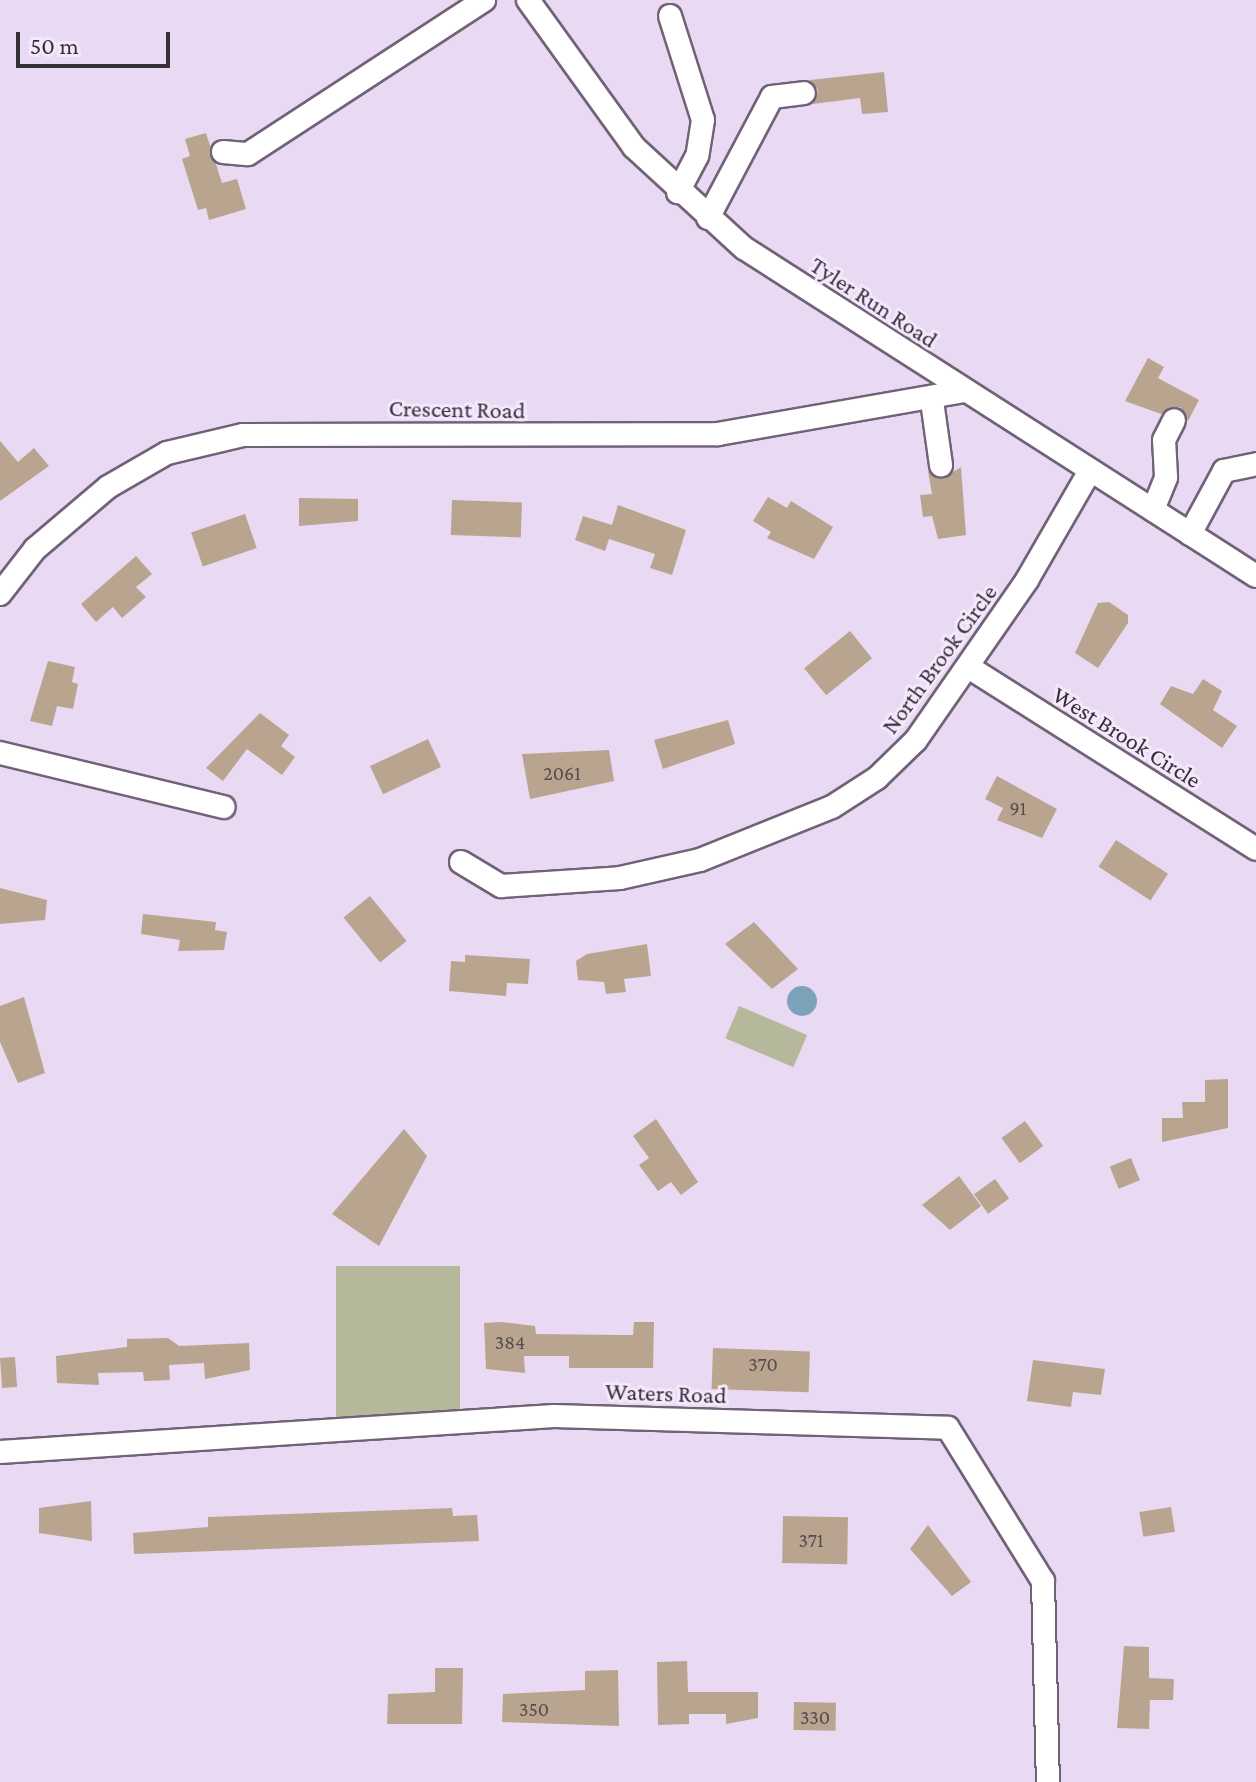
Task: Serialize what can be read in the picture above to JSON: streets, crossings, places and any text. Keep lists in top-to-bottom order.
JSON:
{
  "streets": {
    "street": [
      "Tyler Run Road",
      "Crescent Road",
      "North Brook Circle",
      "West Brook Circle",
      "Waters Road"
    ]
  },
  "crossings": [
    ["Tyler Run Road", "Crescent Road"],
    ["Tyler Run Road", "North Brook Circle"],
    ["North Brook Circle", "West Brook Circle"]
  ],
  "house_numbers": [
    "2061",
    "91",
    "384",
    "370",
    "371",
    "350",
    "330"
  ],
  "scale_bar": "50 m"
}
